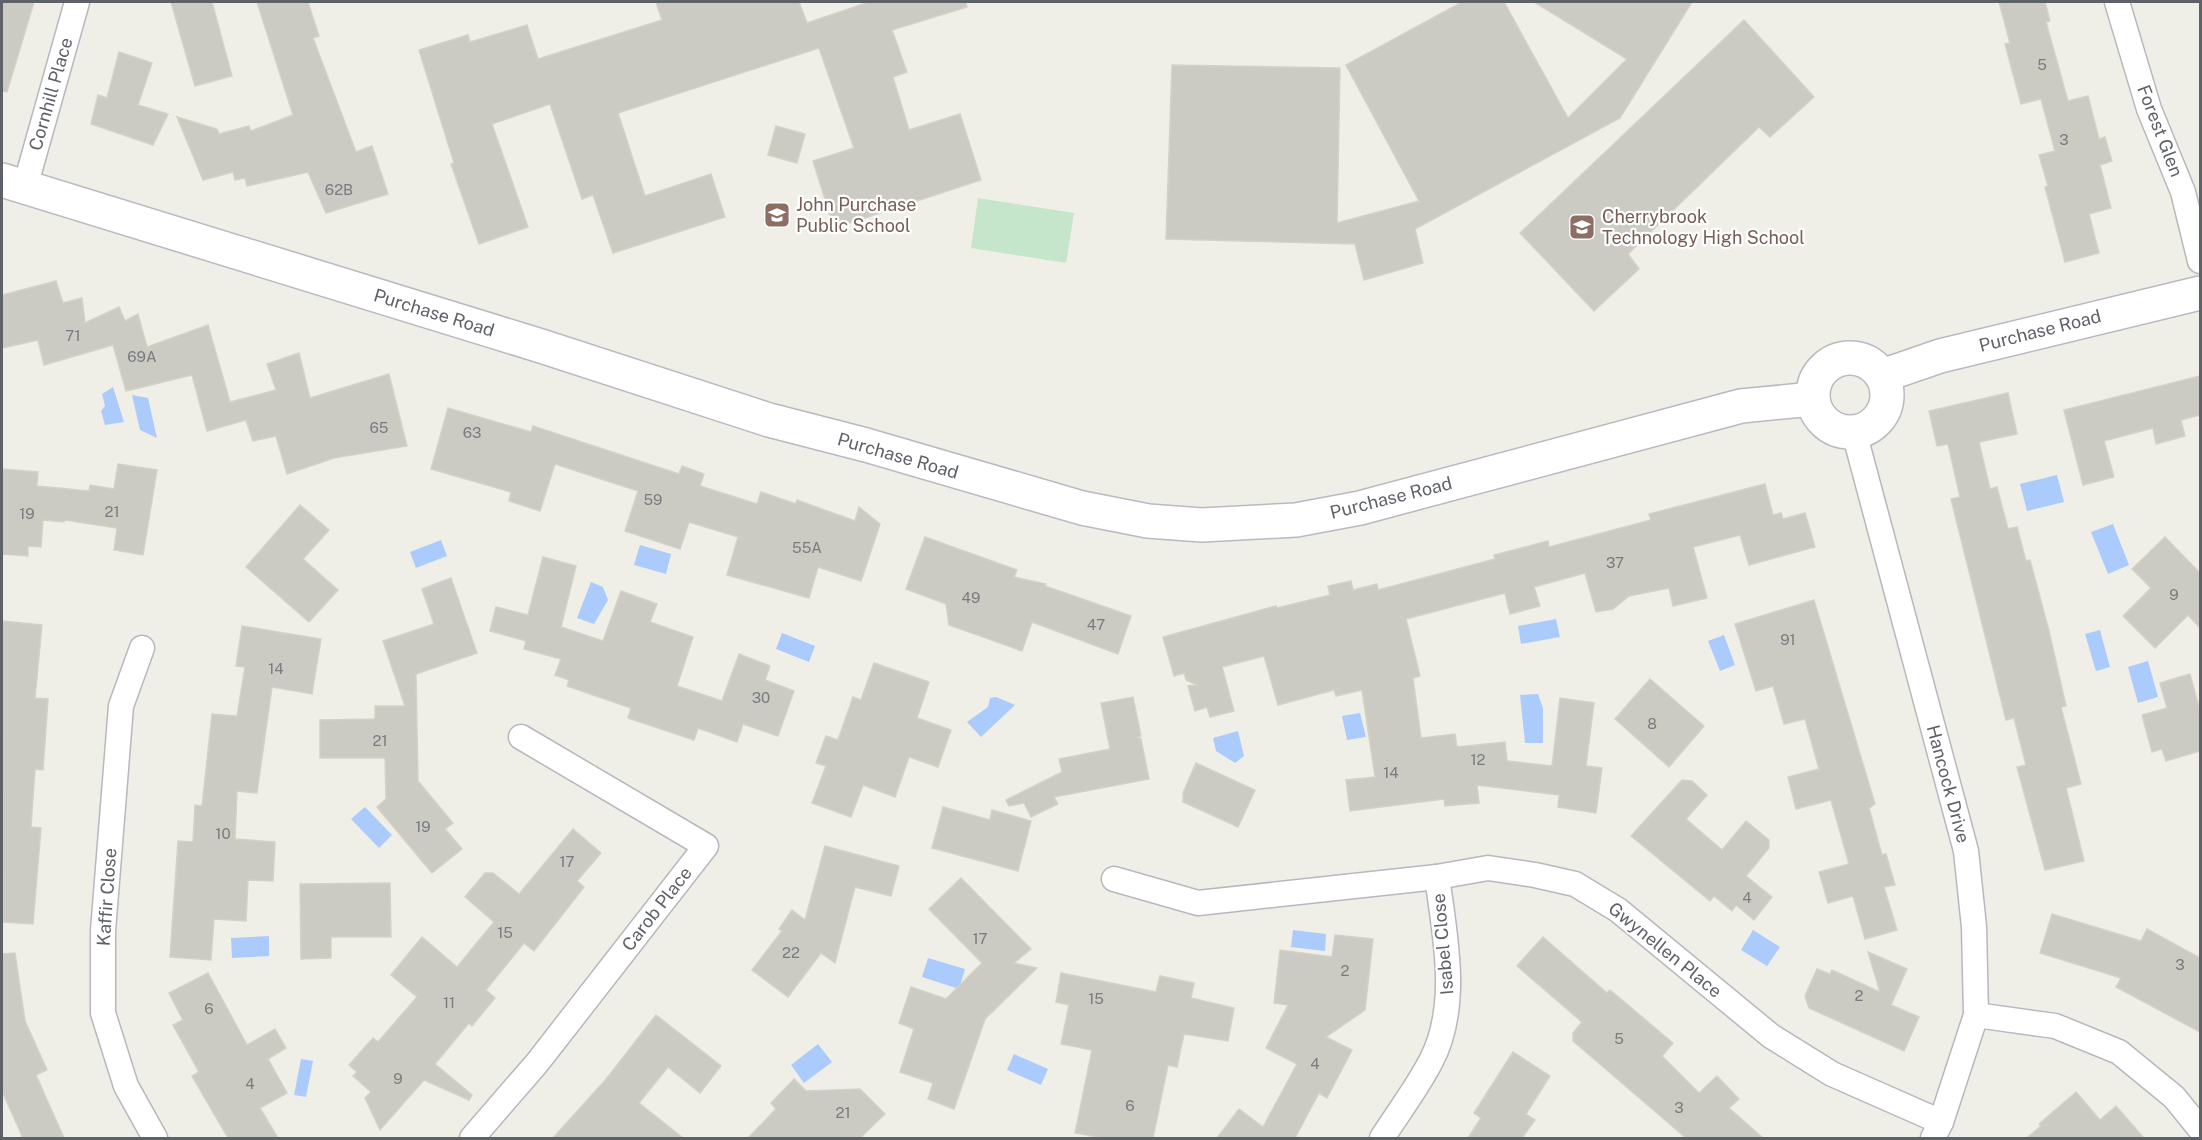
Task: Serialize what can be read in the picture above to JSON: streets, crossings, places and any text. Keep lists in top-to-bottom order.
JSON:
{
  "streets": {
    "main road": ["Purchase Road"],
    "street": [
      "Cornhill Place",
      "Forest Glen",
      "Hancock Drive",
      "Kaffir Close",
      "Carob Place",
      "Isabel Close",
      "Gwynellen Place"
    ]
  },
  "crossings": [
    ["Cornhill Place", "Purchase Road"],
    ["Purchase Road", "Hancock Drive"],
    ["Hancock Drive", "Gwynellen Place"],
    ["Isabel Close", "Gwynellen Place"]
  ],
  "places": {
    "school or university": ["John Purchase Public School", "Cherrybrook Technology High School"]
  },
  "house_numbers": [
    "5",
    "3",
    "62B",
    "71",
    "69A",
    "65",
    "63",
    "59",
    "21",
    "19",
    "55A",
    "37",
    "9",
    "49",
    "47",
    "91",
    "14",
    "30",
    "8",
    "21",
    "12",
    "14",
    "19",
    "10",
    "17",
    "4",
    "15",
    "17",
    "22",
    "3",
    "2",
    "2",
    "15",
    "11",
    "6",
    "5",
    "4",
    "9",
    "4",
    "6",
    "3",
    "21"
  ]
}
